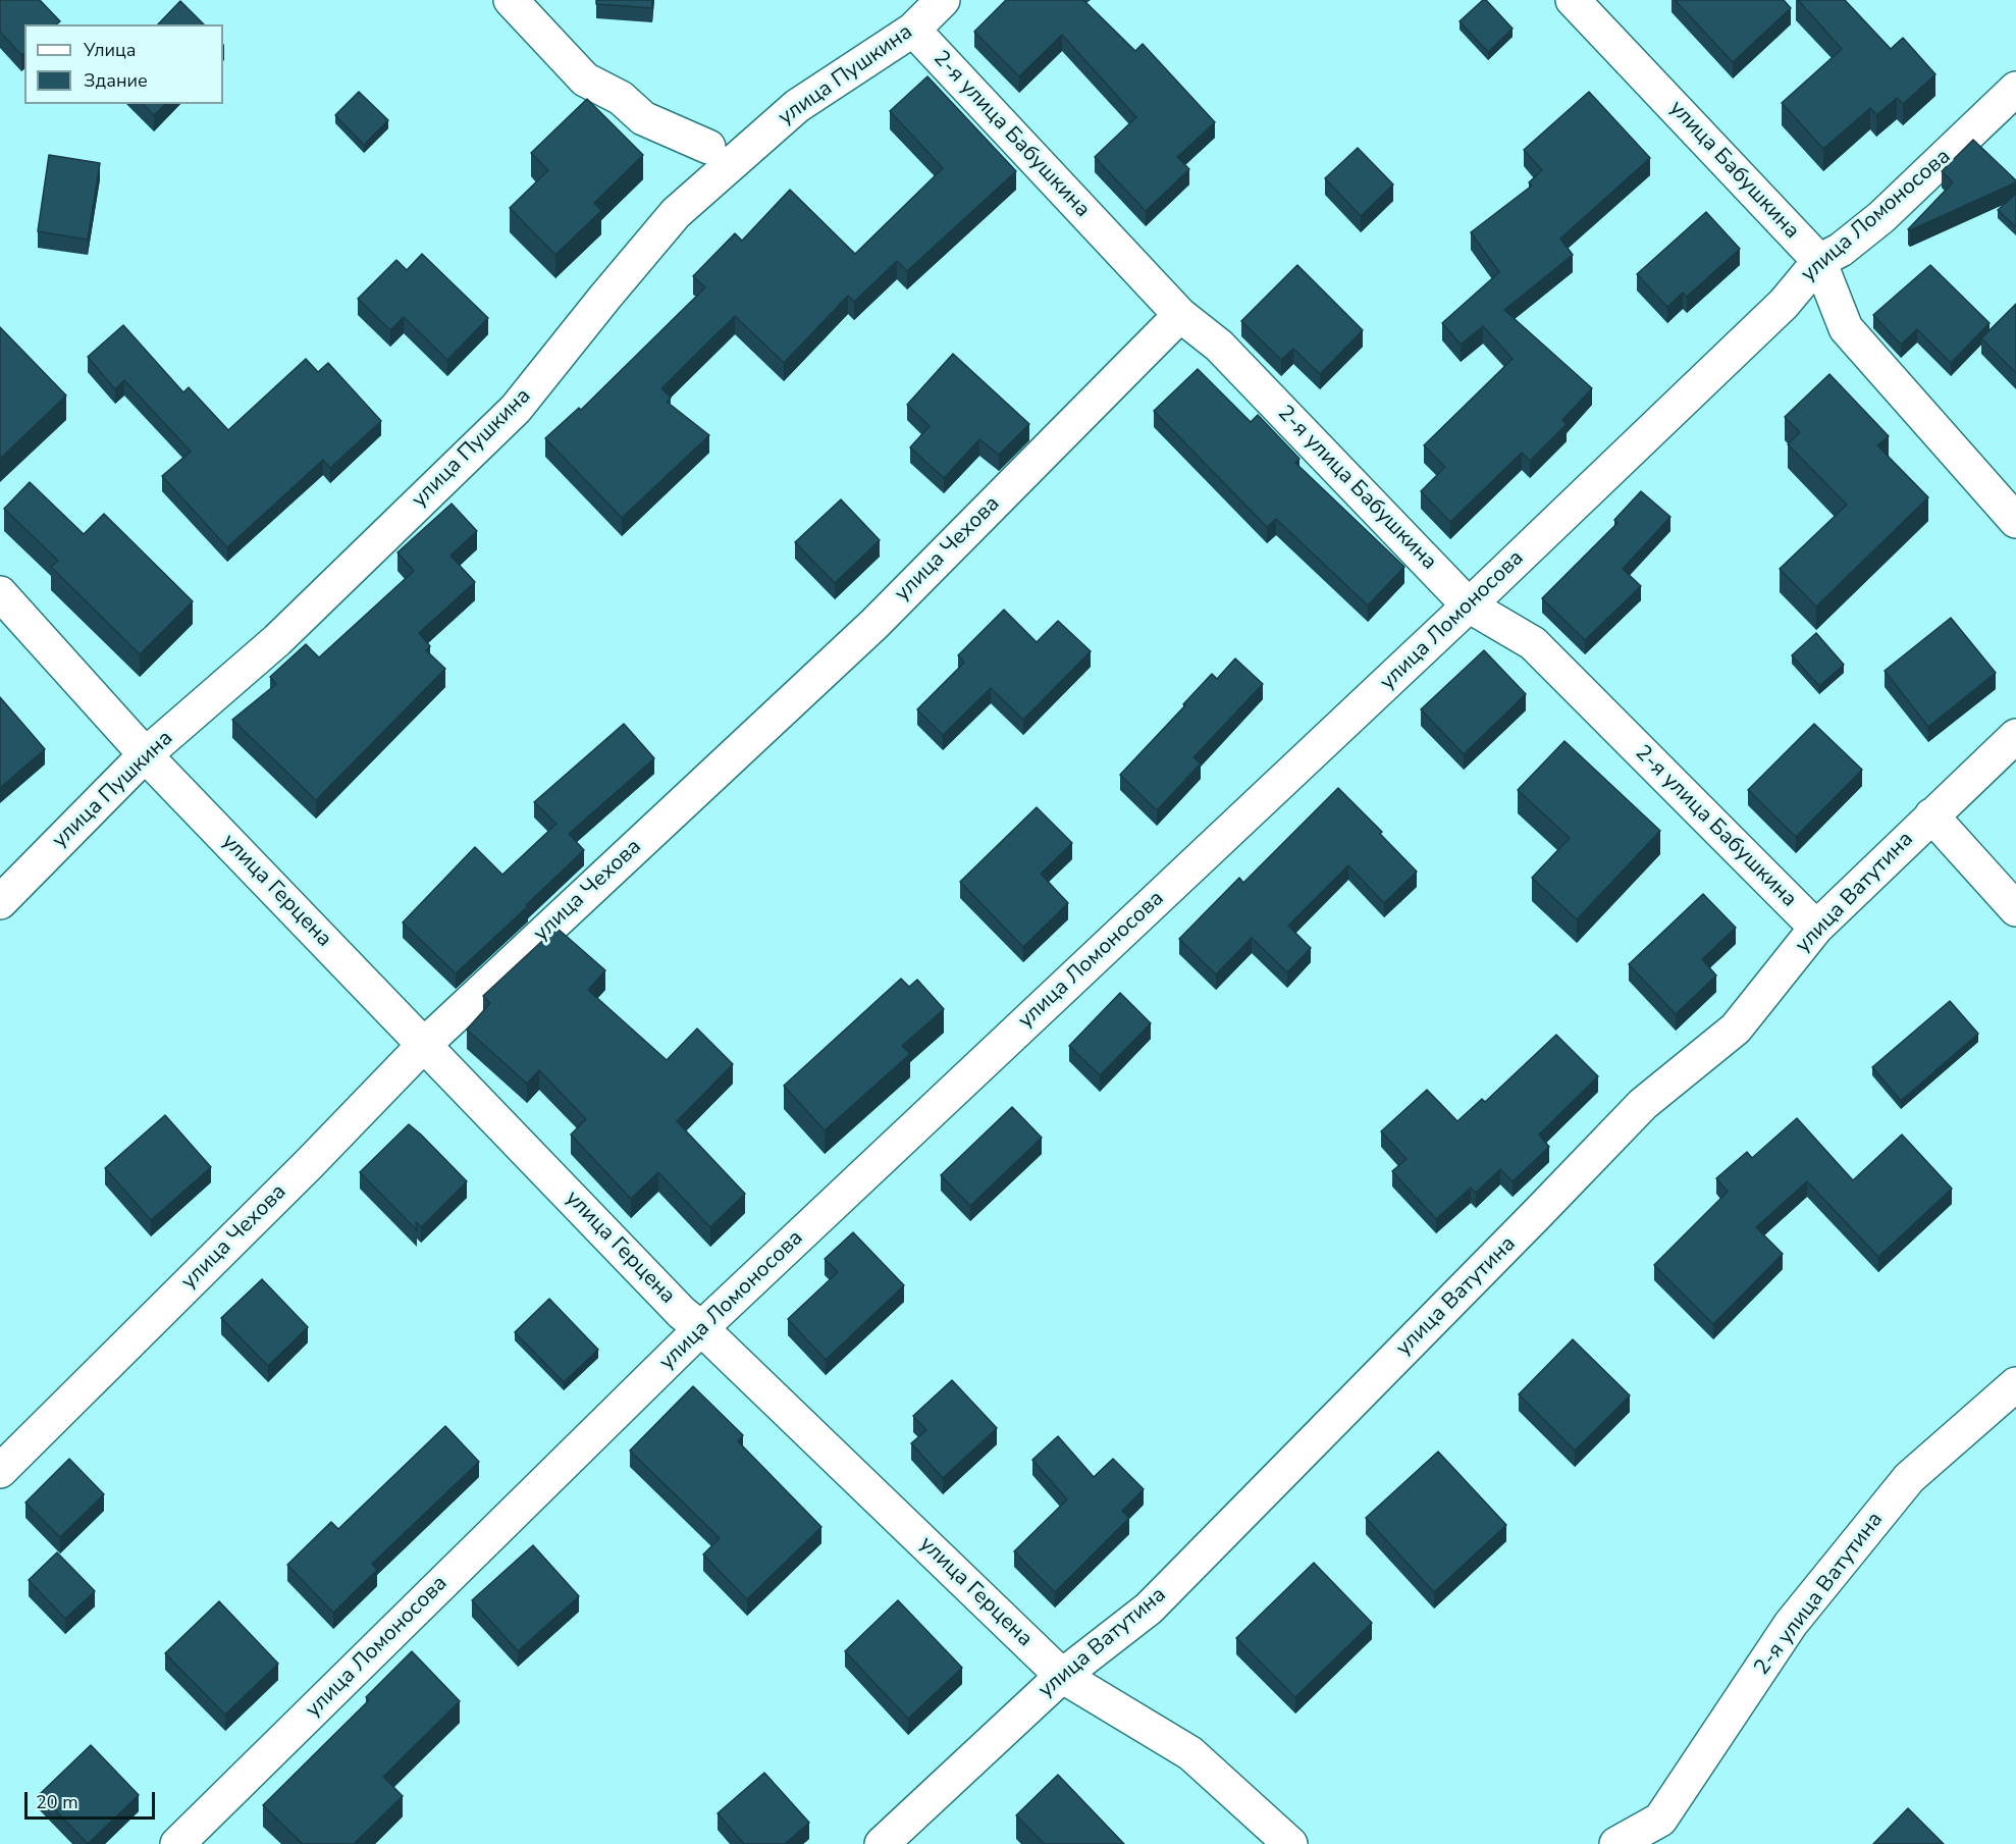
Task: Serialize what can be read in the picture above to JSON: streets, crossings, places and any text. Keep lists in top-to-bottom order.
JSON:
{
  "streets": {
    "street": [
      "улица Пушкина",
      "2-я улица Бабушкина",
      "улица Бабушкина",
      "улица Ломоносова",
      "улица Чехова",
      "улица Герцена",
      "улица Ватутина",
      "2-я улица Ватутина"
    ]
  },
  "crossings": [
    ["улица Пушкина", "2-я улица Бабушкина"],
    ["улица Пушкина", "улица Герцена"],
    ["2-я улица Бабушкина", "улица Ломоносова"],
    ["2-я улица Бабушкина", "улица Чехова"],
    ["2-я улица Бабушкина", "улица Ватутина"],
    ["улица Бабушкина", "улица Ломоносова"],
    ["улица Ломоносова", "улица Герцена"],
    ["улица Чехова", "улица Герцена"],
    ["улица Герцена", "улица Ватутина"]
  ],
  "legend": ["Улица", "Здание"],
  "scale_bar": "20 m"
}
